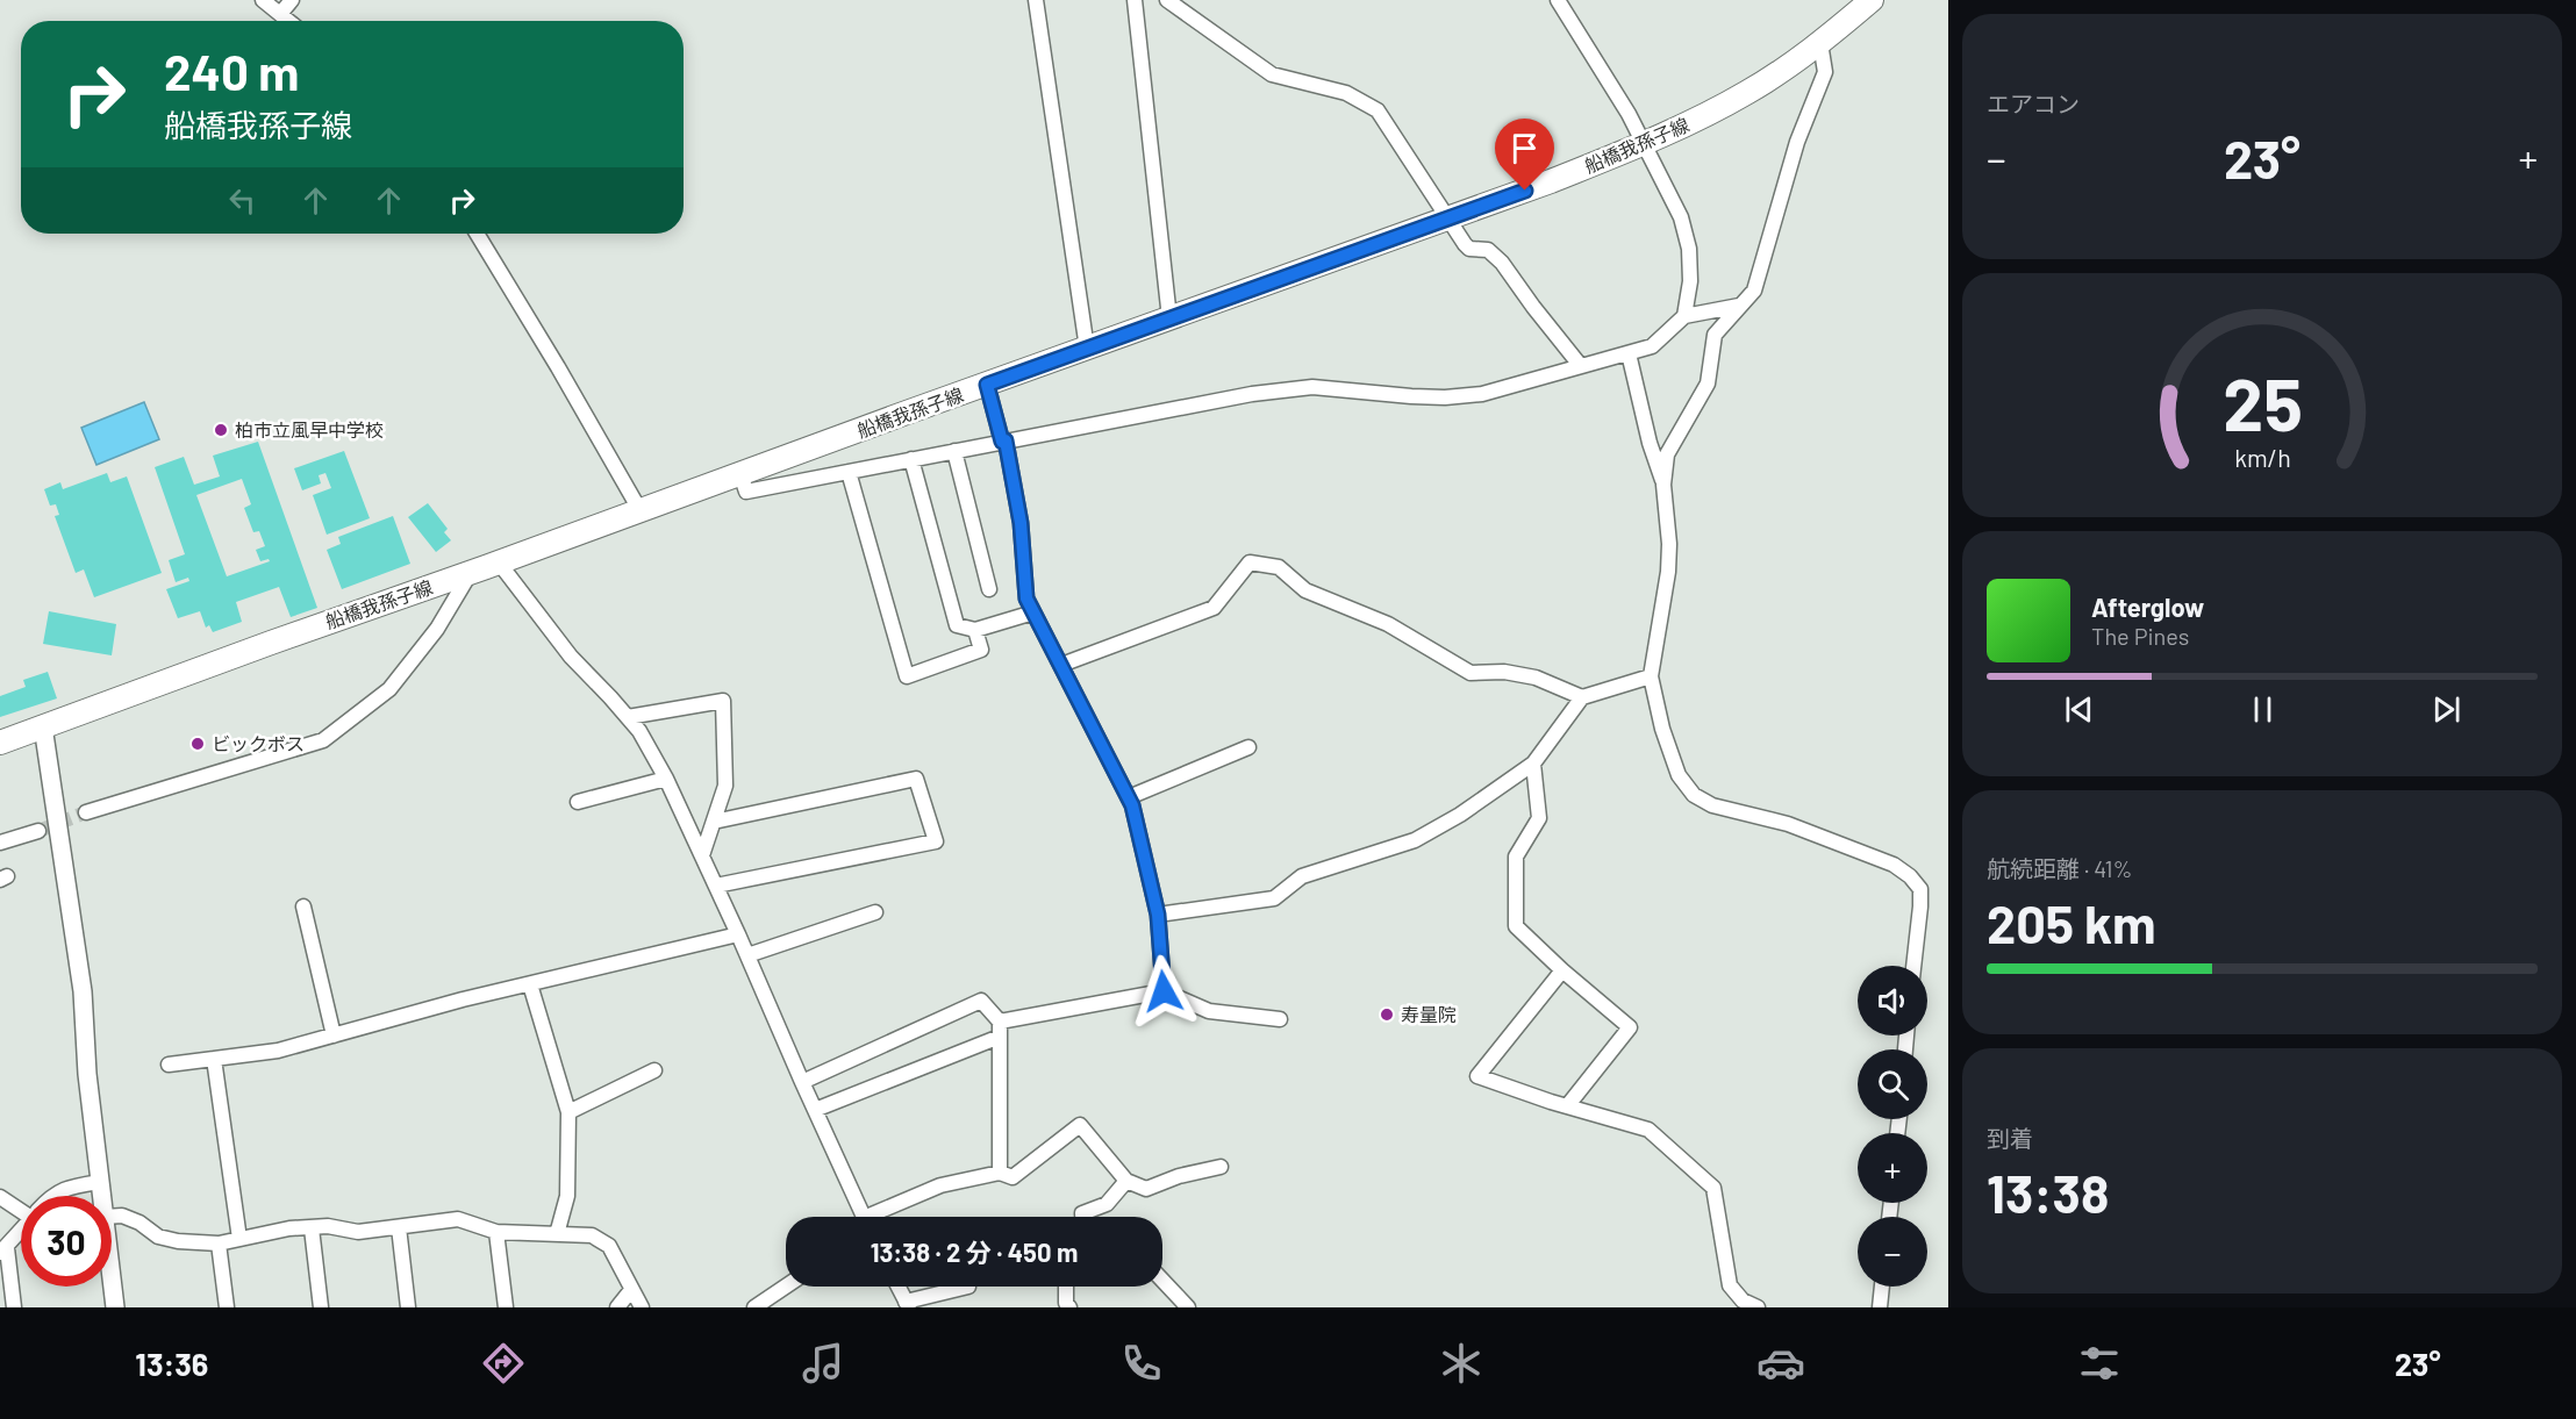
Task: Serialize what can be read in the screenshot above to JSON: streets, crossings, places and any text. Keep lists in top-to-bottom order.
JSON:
{
  "streets": {
    "main road": ["船橋我孫子線"]
  },
  "places": ["柏市立風早中学校", "ビックボス", "寿量院"],
  "page": {
    "tile": [
      "エアコン",
      ["航続距離 · 41%", "205 km"],
      ["到着", "13:38"]
    ],
    "turn": ["240 m", "船橋我孫子線"],
    "heat": ["−", "23°", "+"],
    "song": ["Afterglow", "The Pines"],
    "map_buttons": ["+", "−"],
    "limit": "30",
    "trip": "13:38 · 2 分 · 450 m",
    "tabs": ["13:36", "23°"],
    "gauge": ["25", "km/h"]
  }
}
